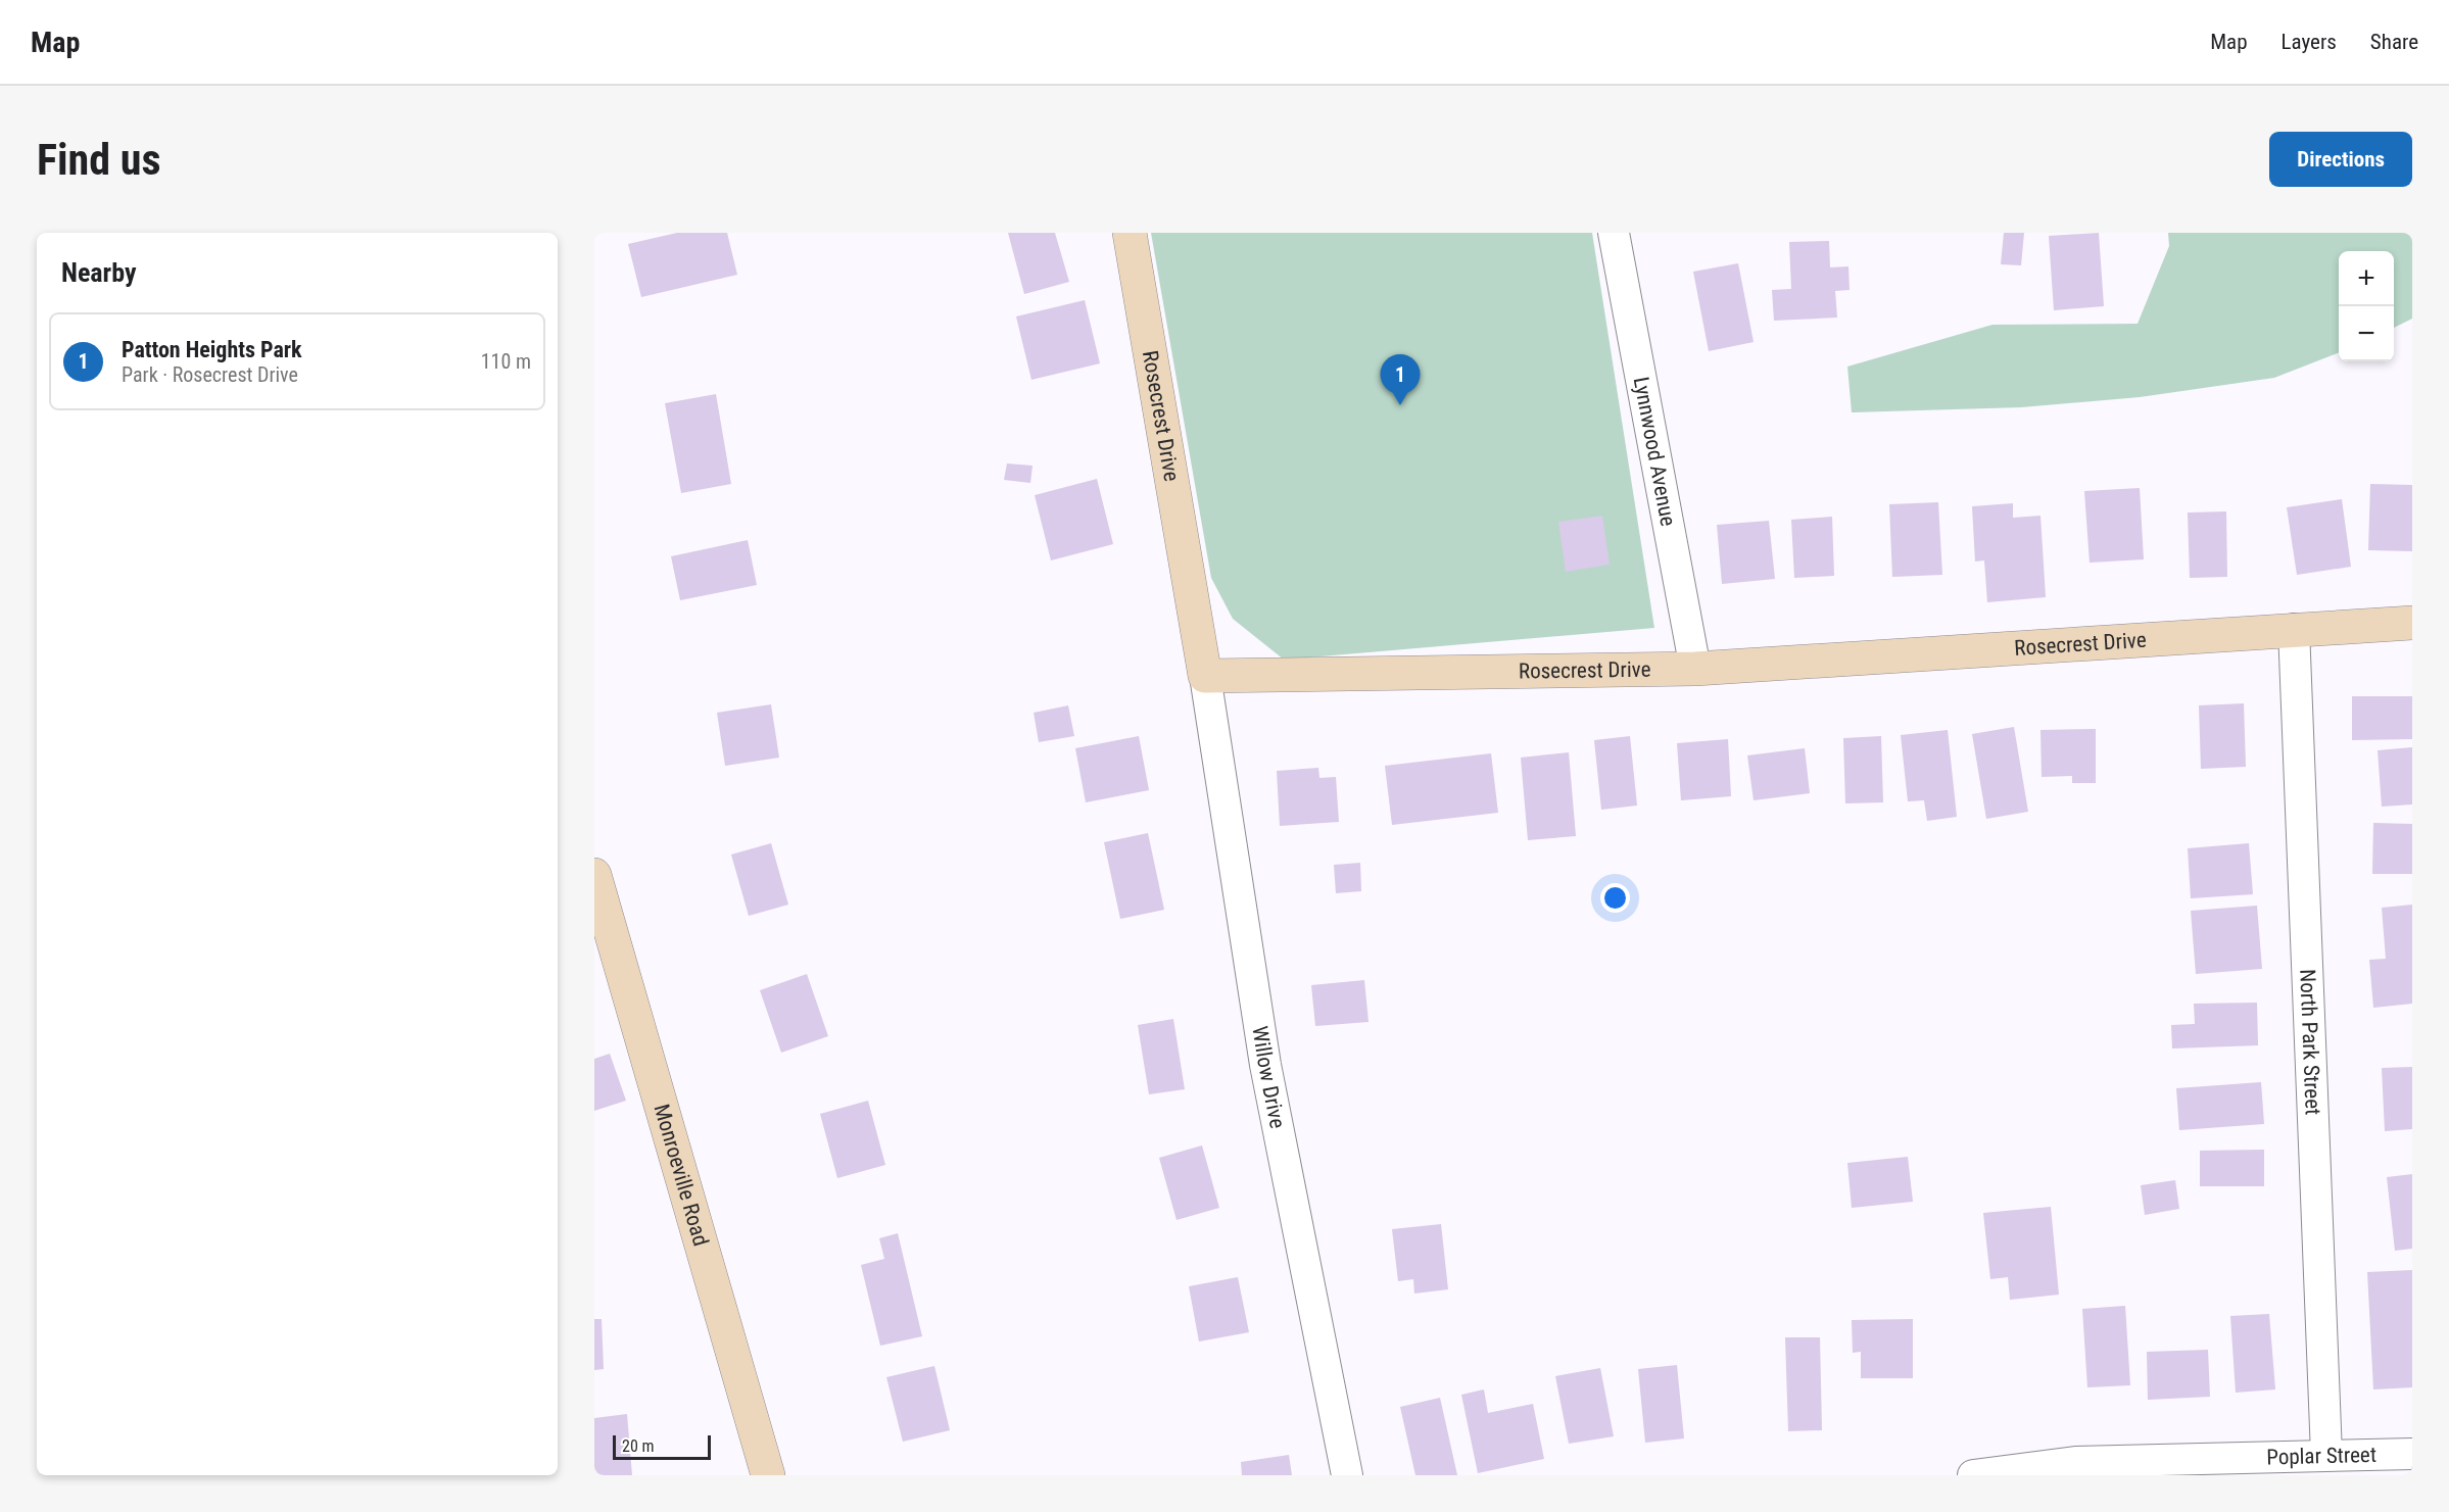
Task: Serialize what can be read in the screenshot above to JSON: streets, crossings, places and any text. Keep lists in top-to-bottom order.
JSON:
{
  "streets": {
    "street": [
      "Rosecrest Drive",
      "Lynnwood Avenue",
      "North Park Street",
      "Willow Drive",
      "Monroeville Road",
      "Poplar Street"
    ]
  },
  "crossings": [
    ["Rosecrest Drive", "Lynnwood Avenue"],
    ["Rosecrest Drive", "North Park Street"],
    ["Rosecrest Drive", "Willow Drive"],
    ["North Park Street", "Poplar Street"]
  ],
  "scale_bar": "20 m",
  "page": {
    "header": "Map",
    "nav": ["Map", "Layers", "Share"],
    "buttons": "Directions",
    "title": "Find us",
    "heading": "Nearby",
    "map_buttons": ["+", "−"],
    "list": [
      {
        "mark": "1",
        "name": "Patton Heights Park",
        "note": "Park · Rosecrest Drive",
        "value": "110 m"
      }
    ],
    "pins": "1",
    "scale": "20 m"
  }
}
